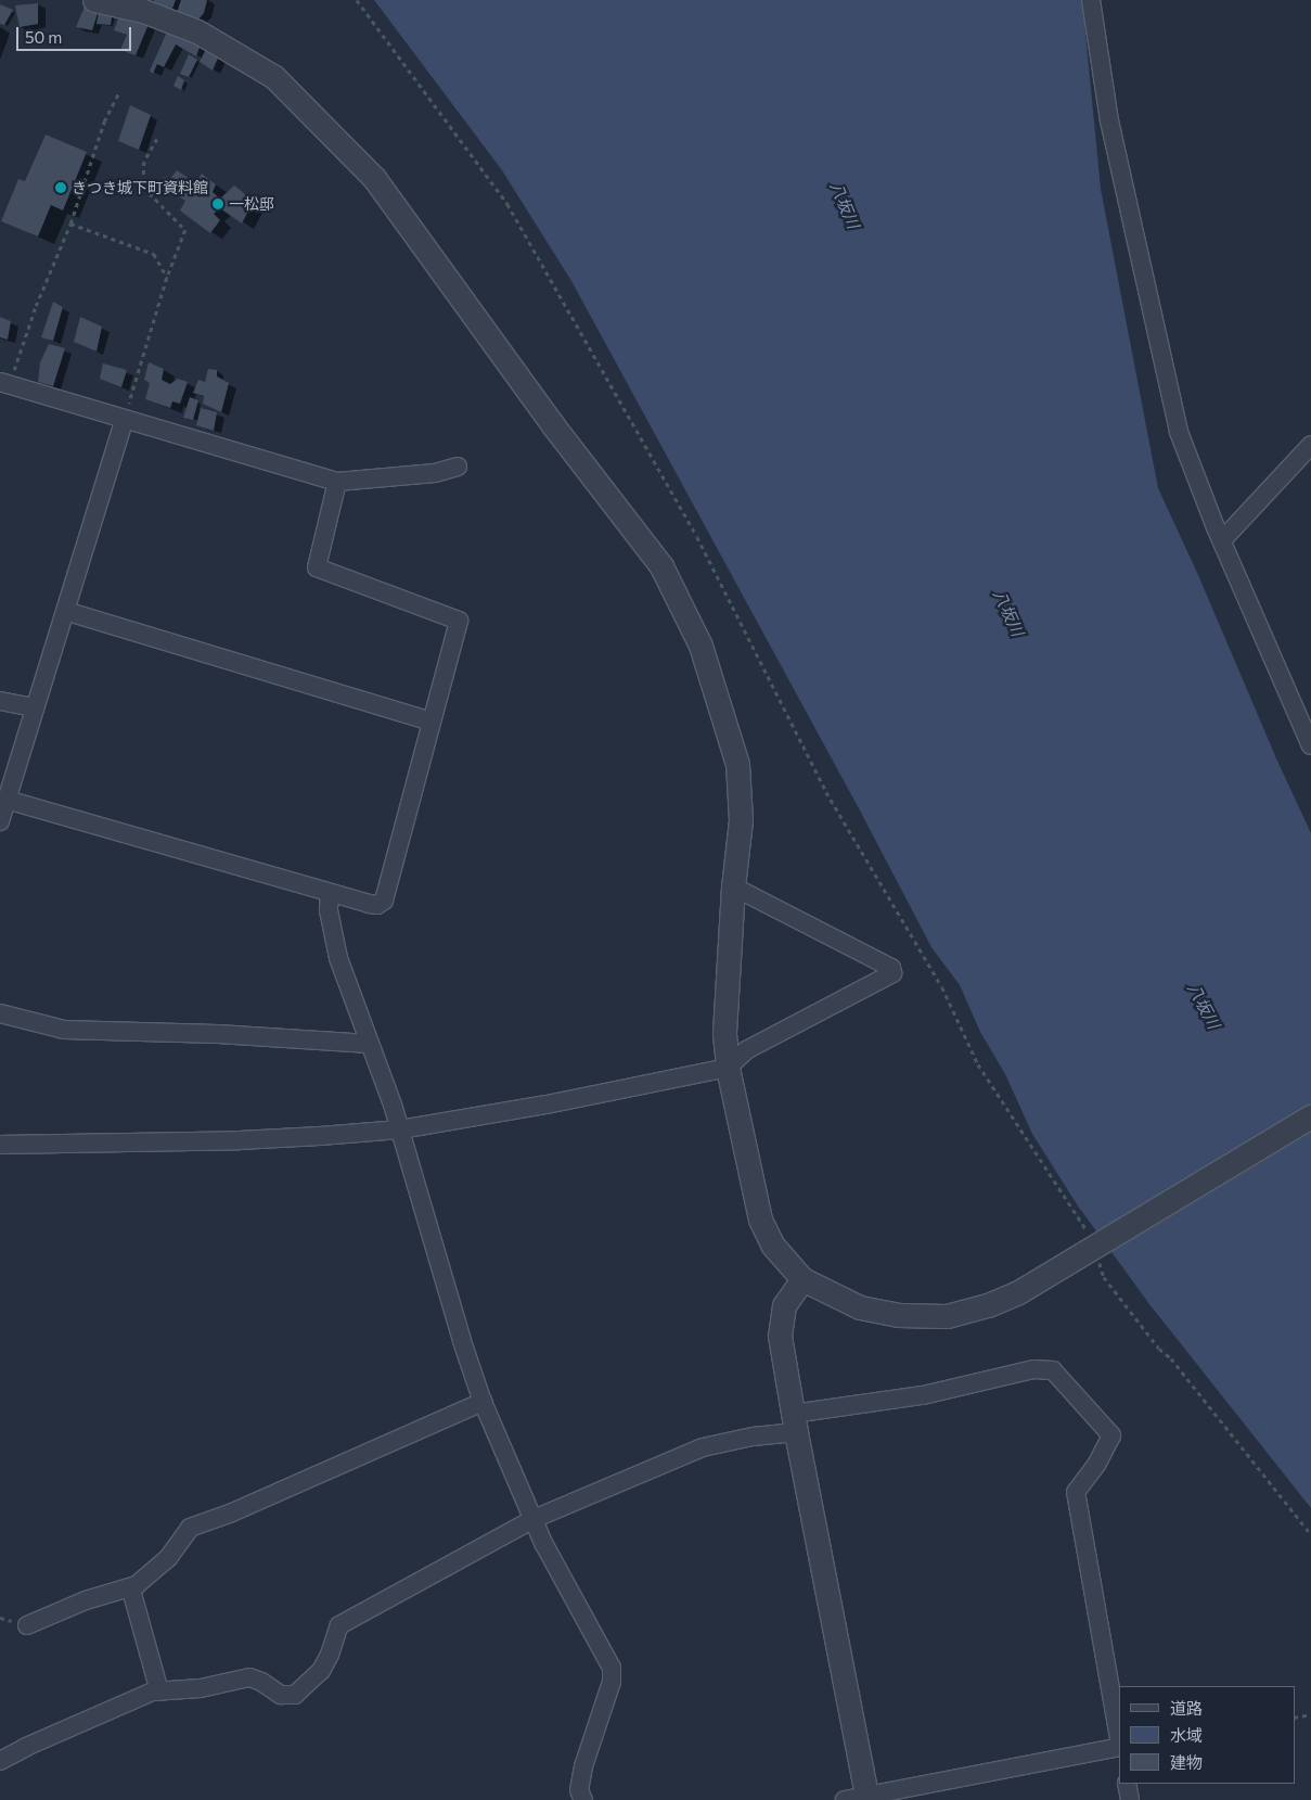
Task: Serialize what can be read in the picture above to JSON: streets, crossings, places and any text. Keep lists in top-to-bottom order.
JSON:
{
  "water": ["八坂川"],
  "places": ["きつき城下町資料館", "一松邸"],
  "legend": ["道路", "水域", "建物"],
  "scale_bar": "50 m"
}
